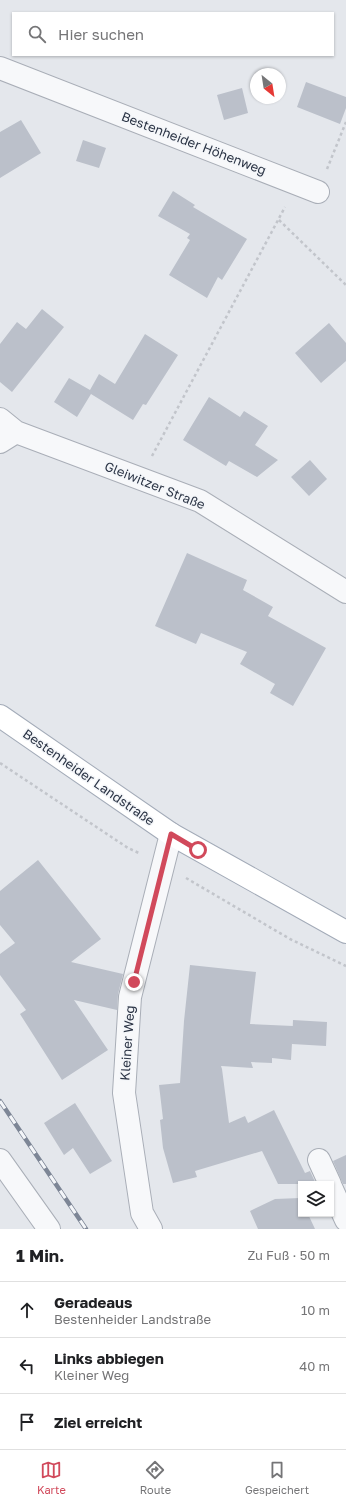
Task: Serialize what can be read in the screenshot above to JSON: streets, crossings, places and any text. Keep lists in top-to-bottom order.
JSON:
{
  "streets": {
    "main road": ["Bestenheider Landstraße"],
    "street": ["Bestenheider Höhenweg", "Gleiwitzer Straße", "Kleiner Weg"]
  },
  "crossings": [
    ["Bestenheider Landstraße", "Kleiner Weg"]
  ],
  "north": "bottom right",
  "page": {
    "search": "Hier suchen",
    "heading": ["1 Min.", "Zu Fuß · 50 m"],
    "list": [
      ["Geradeaus", "Bestenheider Landstraße", "10 m"],
      ["Links abbiegen", "Kleiner Weg", "40 m"],
      "Ziel erreicht"
    ],
    "nav": ["Karte", "Route", "Gespeichert"]
  }
}
